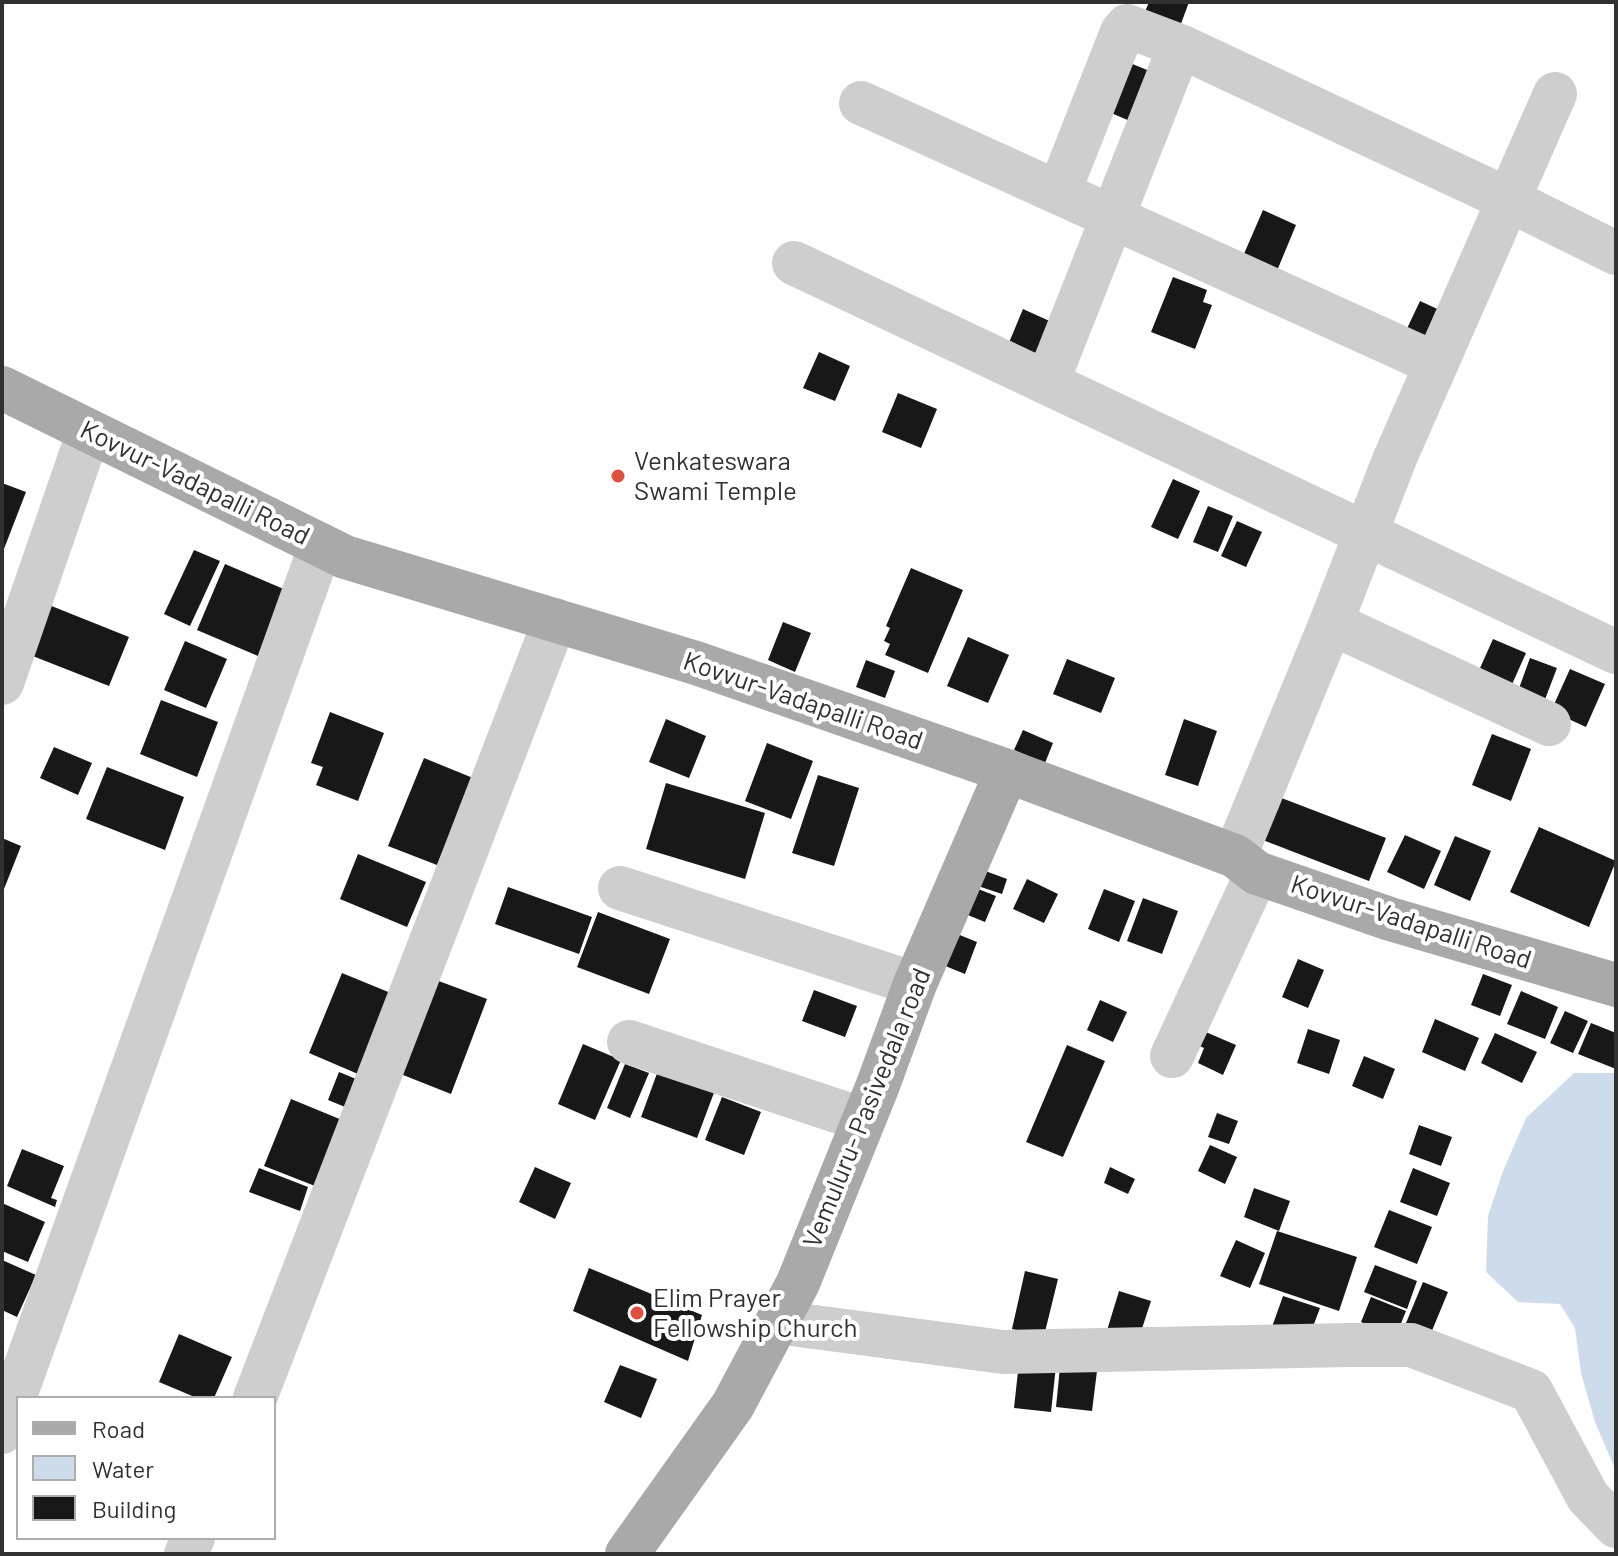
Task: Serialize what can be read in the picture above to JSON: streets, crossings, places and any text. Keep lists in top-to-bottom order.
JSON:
{
  "streets": {
    "main road": ["Kovvur-Vadapalli Road", "Vemuluru- Pasivedala road"]
  },
  "crossings": [
    ["Kovvur-Vadapalli Road", "Vemuluru- Pasivedala road"]
  ],
  "places": ["Venkateswara Swami Temple", "Elim Prayer Fellowship Church"],
  "legend": ["Road", "Water", "Building"]
}
